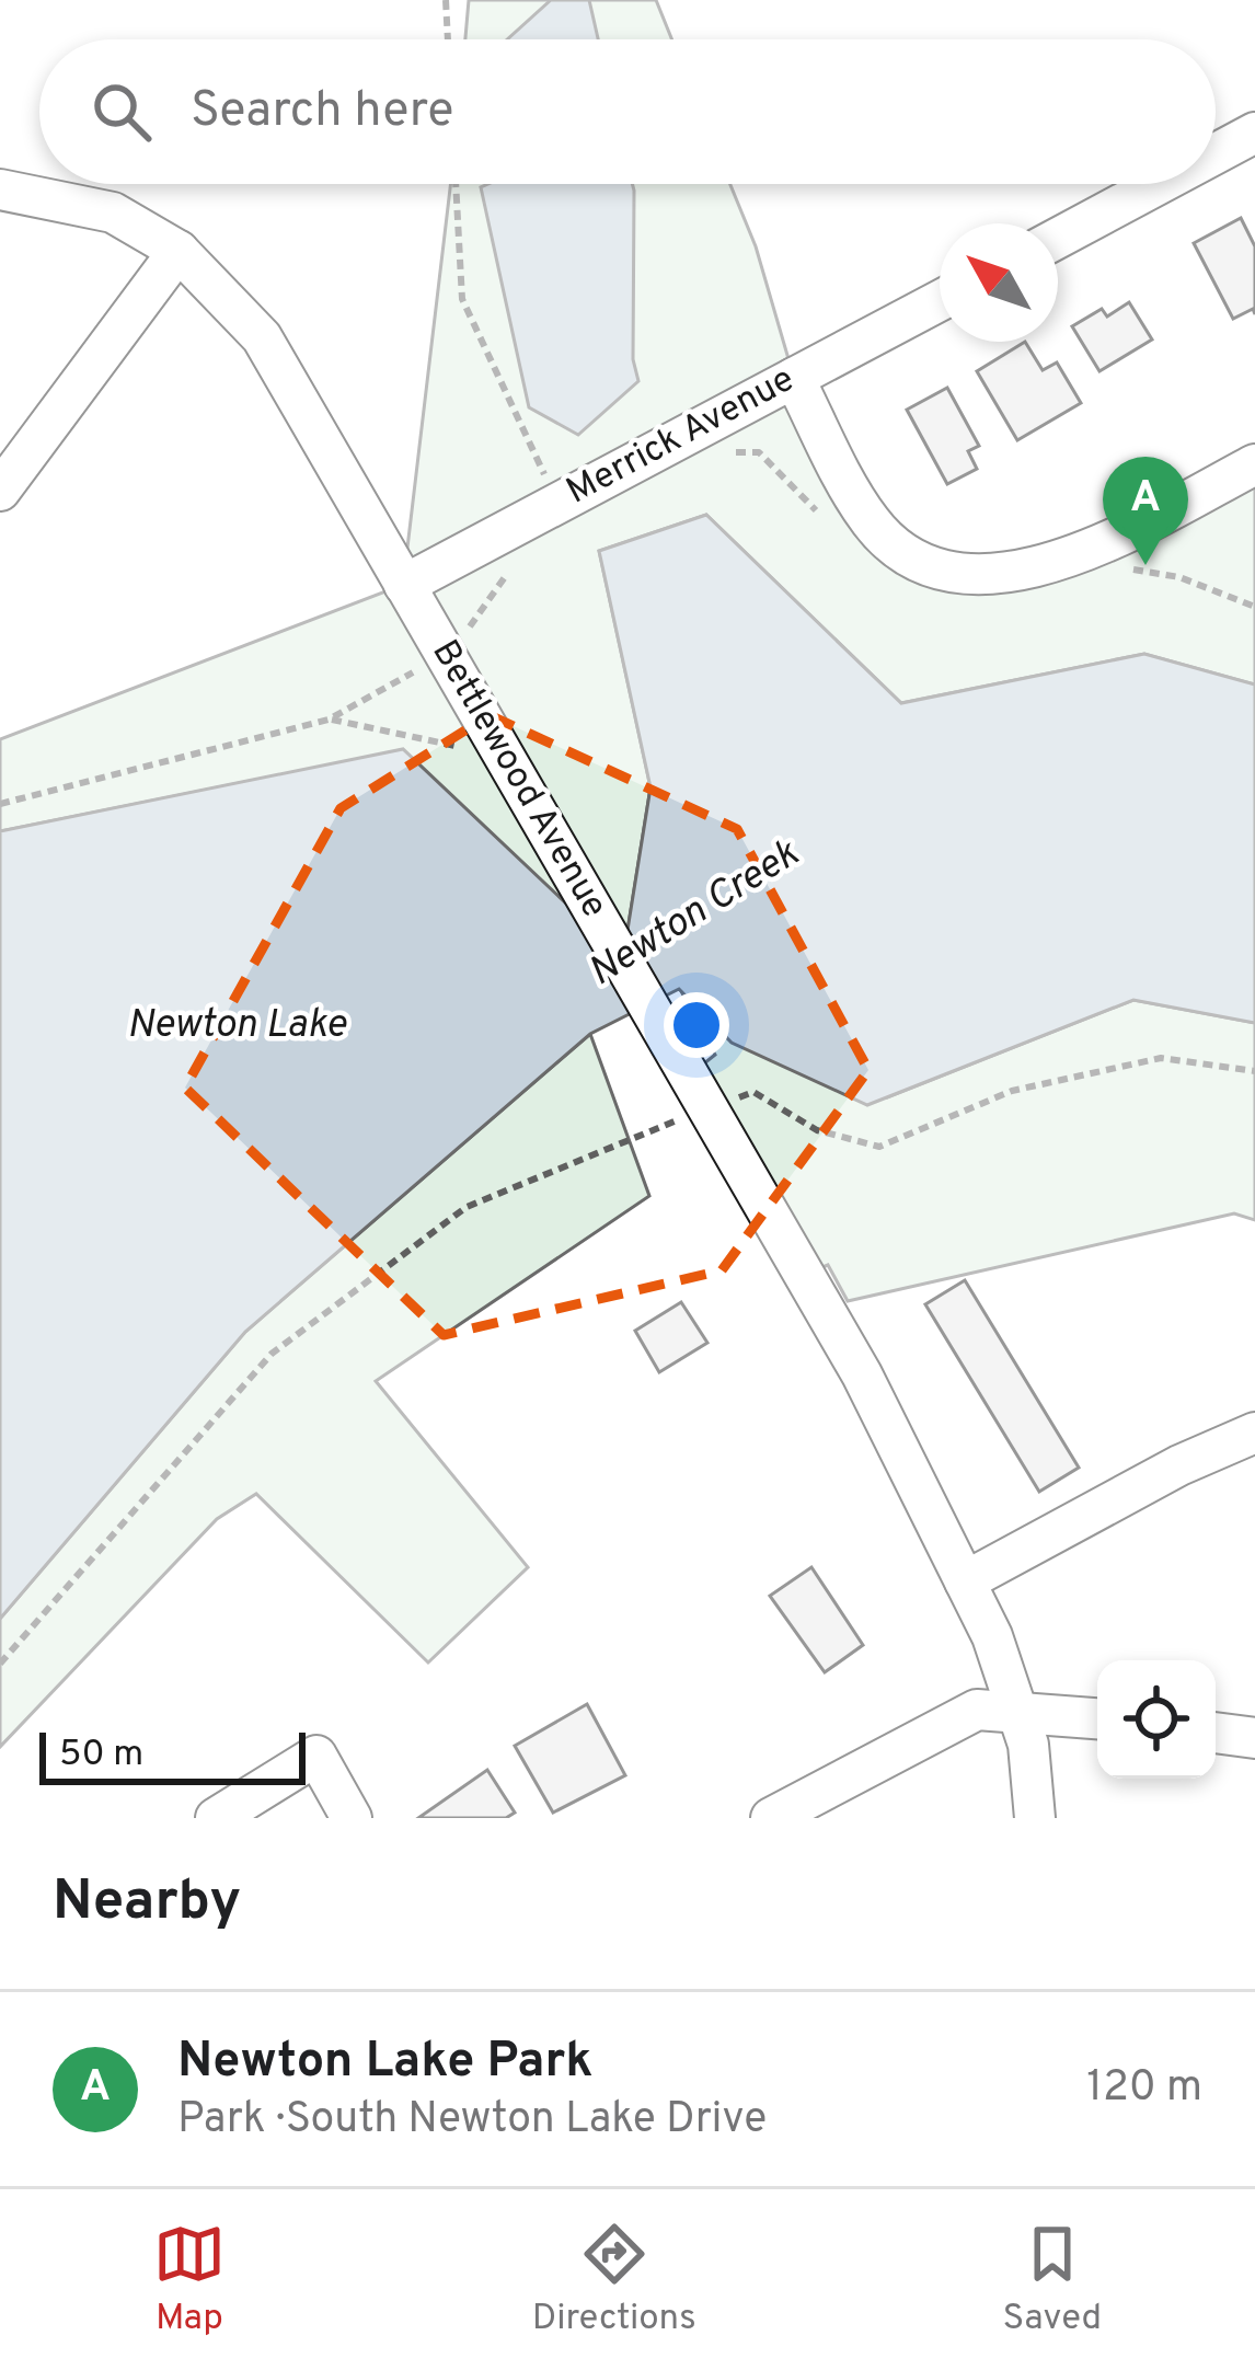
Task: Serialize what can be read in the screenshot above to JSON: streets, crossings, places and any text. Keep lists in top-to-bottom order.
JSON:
{
  "streets": {
    "street": ["Merrick Avenue", "Bettlewood Avenue"]
  },
  "crossings": [
    ["Merrick Avenue", "Bettlewood Avenue"]
  ],
  "water": ["Newton Creek", "Newton Lake"],
  "scale_bar": "50 m",
  "north": "top left",
  "page": {
    "search": "Search here",
    "pins": "A",
    "scale": "50 m",
    "heading": "Nearby",
    "list": [
      {
        "mark": "A",
        "name": "Newton Lake Park",
        "note": "Park · South Newton Lake Drive",
        "value": "120 m"
      }
    ],
    "nav": ["Map", "Directions", "Saved"]
  }
}
